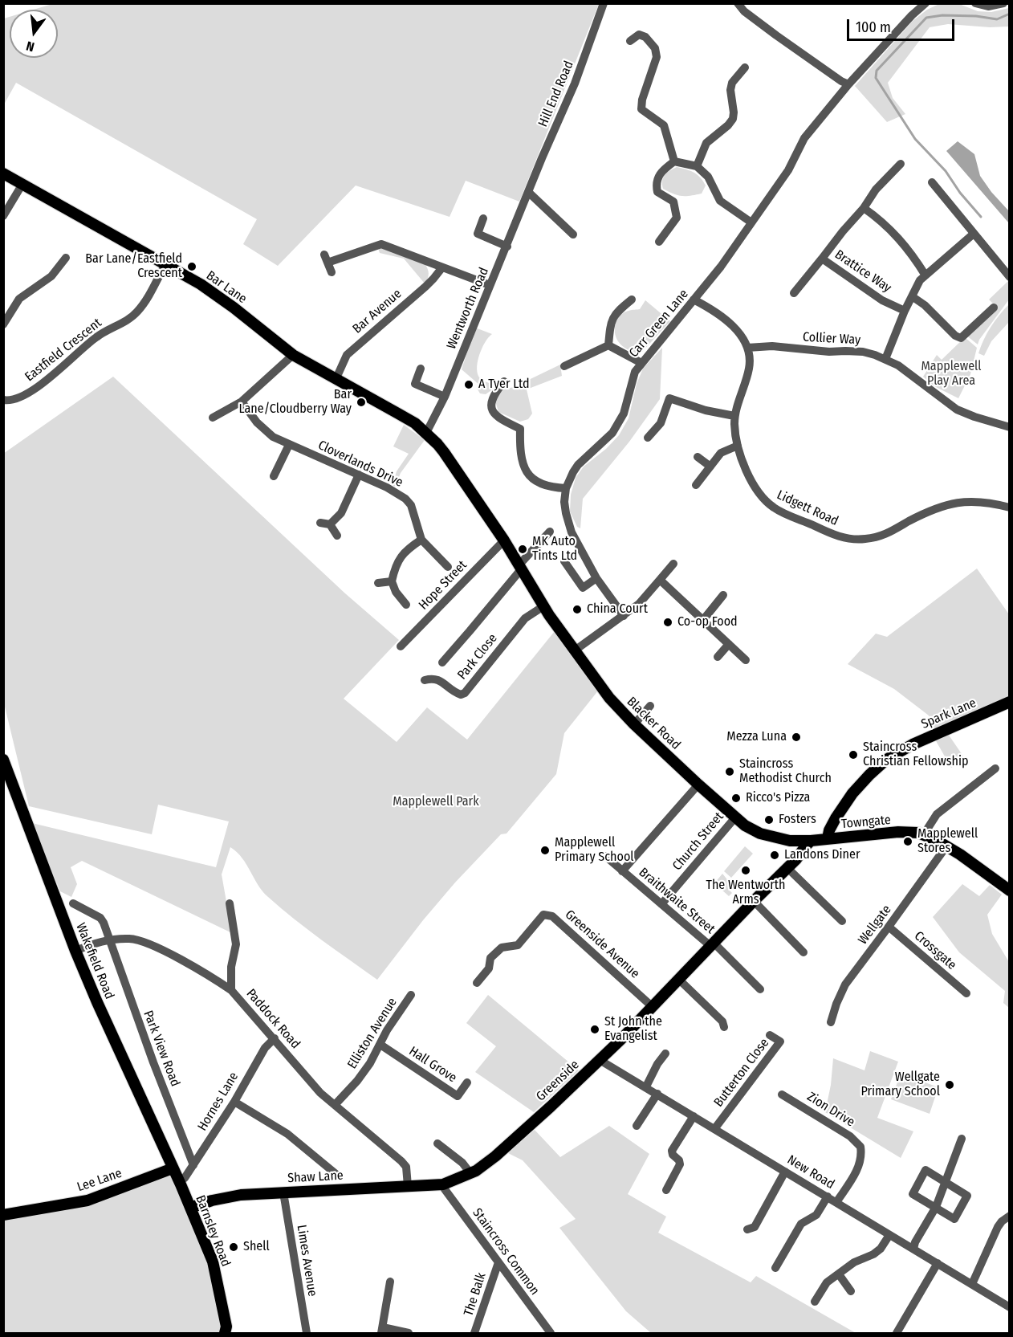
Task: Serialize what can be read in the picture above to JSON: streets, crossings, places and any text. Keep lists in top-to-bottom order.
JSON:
{
  "streets": {
    "main road": [
      "Bar Lane",
      "Spark Lane",
      "Blacker Road",
      "Towngate",
      "Wakefield Road",
      "Greenside",
      "Shaw Lane",
      "Lee Lane",
      "Barnsley Road"
    ],
    "street": [
      "Hill End Road",
      "Brattice Way",
      "Wentworth Road",
      "Bar Avenue",
      "Carr Green Lane",
      "Collier Way",
      "Eastfield Crescent",
      "Cloverlands Drive",
      "Lidgett Road",
      "Hope Street",
      "Park Close",
      "Church Street",
      "Braithwaite Street",
      "Wellgate",
      "Greenside Avenue",
      "Crossgate",
      "Paddock Road",
      "Elliston Avenue",
      "Park View Road",
      "Hall Grove",
      "Butterton Close",
      "Hornes Lane",
      "Zion Drive",
      "New Road",
      "Staincross Common",
      "Limes Avenue",
      "The Balk"
    ]
  },
  "crossings": [
    ["Hill End Road", "Wentworth Road"],
    ["Bar Lane", "Wentworth Road"],
    ["Bar Lane", "Bar Avenue"],
    ["Bar Lane", "Eastfield Crescent"],
    ["Bar Lane", "Blacker Road"],
    ["Wentworth Road", "Blacker Road"],
    ["Collier Way", "Lidgett Road"],
    ["Hope Street", "Blacker Road"],
    ["Park Close", "Blacker Road"],
    ["Spark Lane", "Towngate"],
    ["Blacker Road", "Towngate"],
    ["Blacker Road", "Church Street"],
    ["Blacker Road", "Greenside"],
    ["Towngate", "Wellgate"],
    ["Towngate", "Greenside"],
    ["Church Street", "Braithwaite Street"],
    ["Braithwaite Street", "Greenside"],
    ["Wellgate", "Crossgate"],
    ["Greenside Avenue", "Greenside"],
    ["Wakefield Road", "Paddock Road"],
    ["Wakefield Road", "Lee Lane"],
    ["Wakefield Road", "Barnsley Road"],
    ["Paddock Road", "Elliston Avenue"],
    ["Paddock Road", "Park View Road"],
    ["Paddock Road", "Hornes Lane"],
    ["Paddock Road", "Shaw Lane"],
    ["Elliston Avenue", "Hall Grove"],
    ["Park View Road", "Hornes Lane"],
    ["Butterton Close", "New Road"],
    ["Greenside", "New Road"],
    ["Greenside", "Shaw Lane"],
    ["Greenside", "Staincross Common"],
    ["Zion Drive", "New Road"],
    ["Shaw Lane", "Barnsley Road"],
    ["Shaw Lane", "Staincross Common"],
    ["Shaw Lane", "Limes Avenue"],
    ["Lee Lane", "Barnsley Road"],
    ["Staincross Common", "The Balk"]
  ],
  "parks": ["Mapplewell Play Area", "Mapplewell Park"],
  "places": [
    "Bar Lane/Eastfield Crescent",
    "A Tyer Ltd",
    "Bar Lane/Cloudberry Way",
    "MK Auto Tints Ltd",
    "China Court",
    "Co-op Food",
    "Mezza Luna",
    "Staincross Christian Fellowship",
    "Staincross Methodist Church",
    "Ricco's Pizza",
    "Fosters",
    "Mapplewell Stores",
    "Mapplewell Primary School",
    "Landons Diner",
    "The Wentworth Arms",
    "St John the Evangelist",
    "Wellgate Primary School",
    "Shell"
  ],
  "scale_bar": "100 m",
  "north": "bottom"
}
